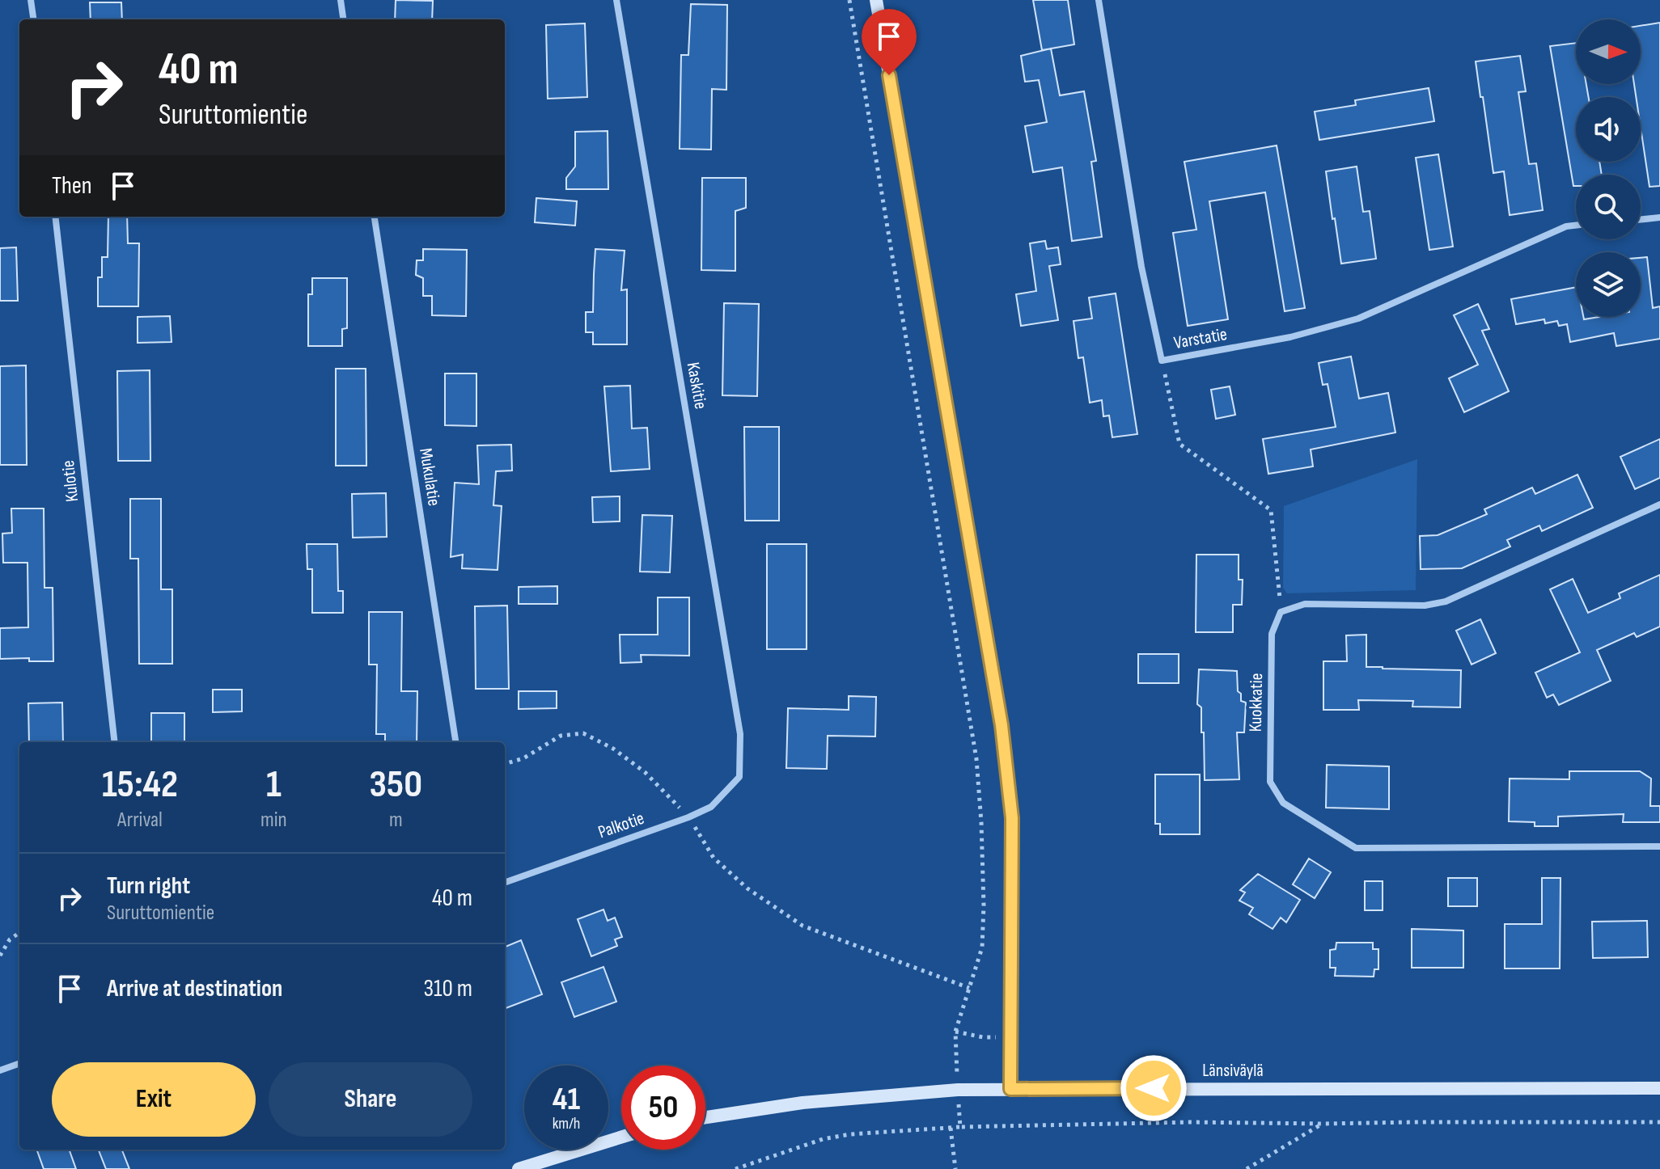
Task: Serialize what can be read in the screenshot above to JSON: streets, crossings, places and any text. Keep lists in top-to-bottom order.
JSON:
{
  "streets": {
    "street": [
      "Varstatie",
      "Kaskitie",
      "Mukulatie",
      "Kulotie",
      "Kuokkatie",
      "Palkotie",
      "Länsiväylä"
    ]
  },
  "crossings": [
    ["Kaskitie", "Palkotie"]
  ],
  "north": "right",
  "page": {
    "turn": ["40 m", "Suruttomientie"],
    "then": "Then",
    "eta": [
      "15:42",
      "Arrival",
      "1",
      "min",
      "350",
      "m"
    ],
    "list": [
      {
        "name": "Turn right",
        "note": "Suruttomientie",
        "value": "40 m"
      },
      {
        "name": "Arrive at destination",
        "value": "310 m"
      }
    ],
    "buttons": ["Exit", "Share"],
    "speed": "41 km/h",
    "limit": "50"
  }
}
